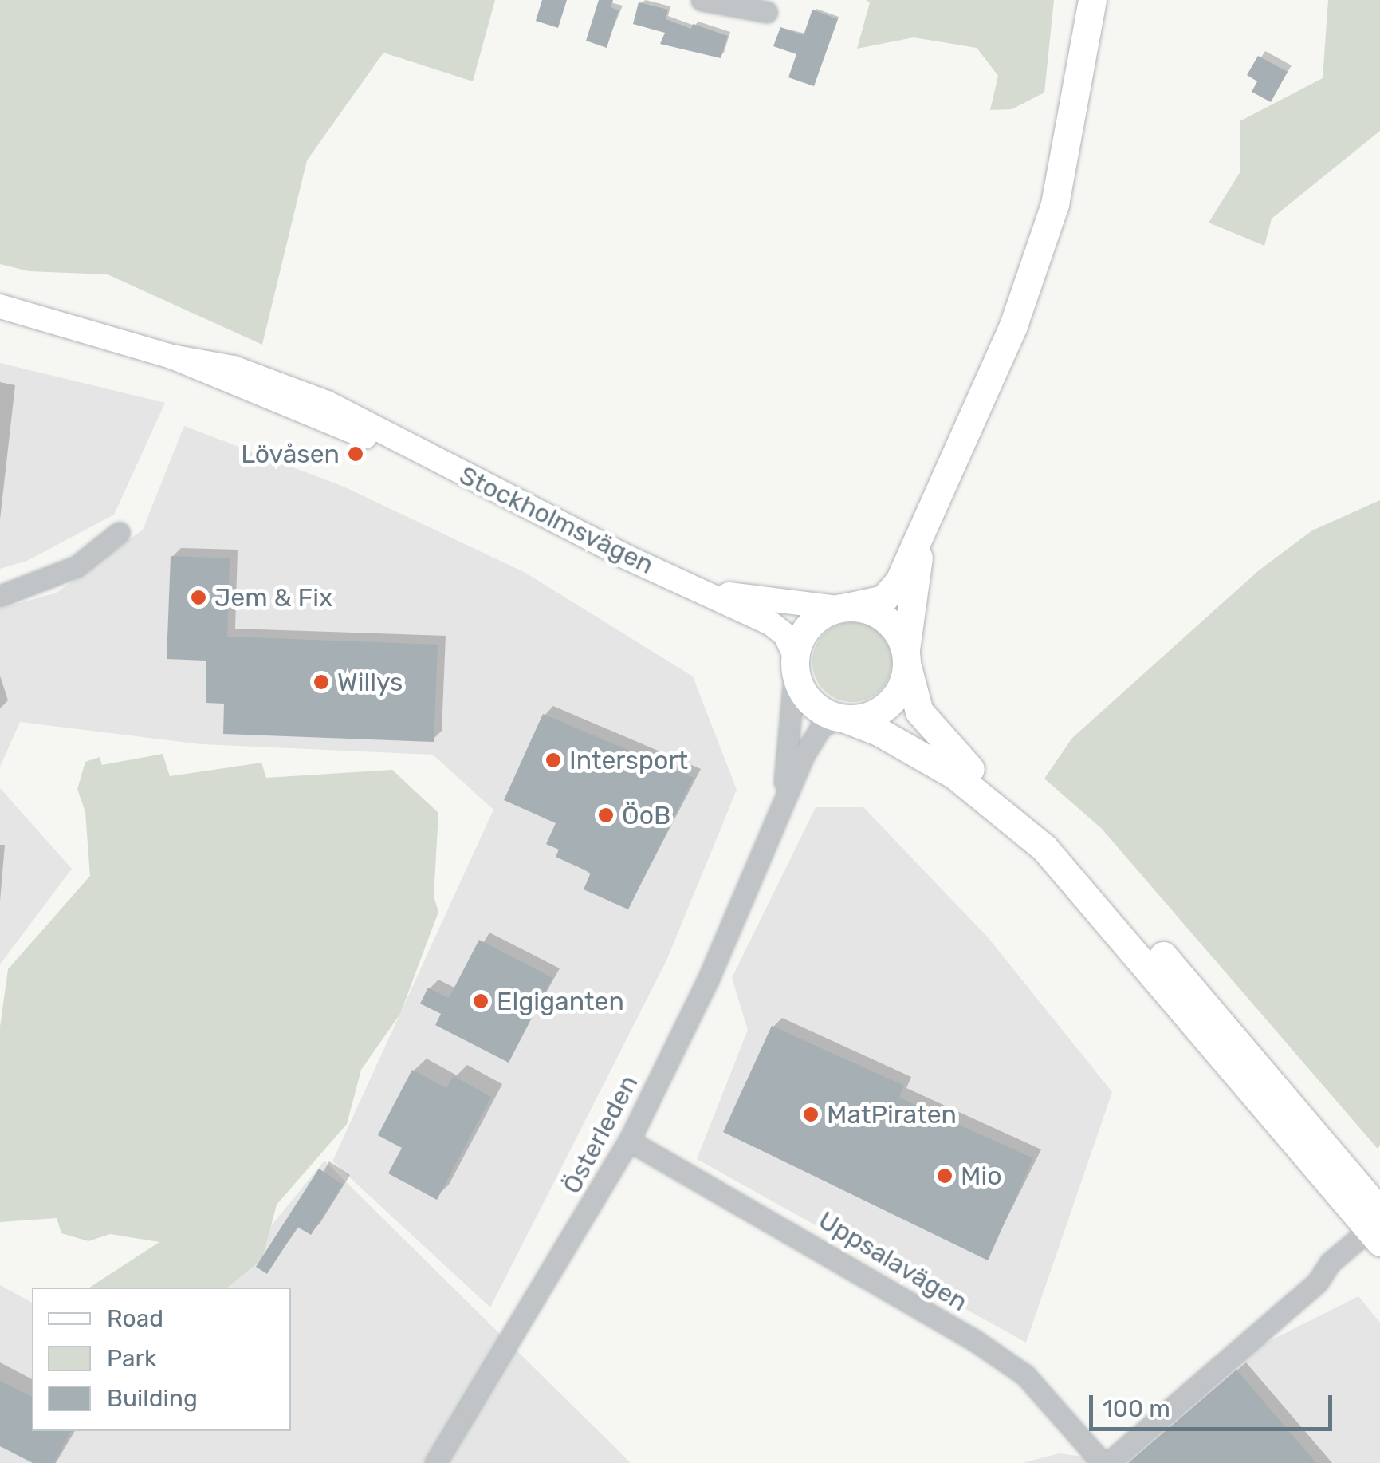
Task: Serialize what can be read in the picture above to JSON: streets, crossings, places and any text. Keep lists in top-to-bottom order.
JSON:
{
  "streets": {
    "main road": ["Stockholmsvägen"],
    "street": ["Österleden", "Uppsalavägen"]
  },
  "crossings": [
    ["Stockholmsvägen", "Österleden"],
    ["Österleden", "Uppsalavägen"]
  ],
  "places": [
    "Lövåsen",
    "Jem & Fix",
    "Willys",
    "Intersport",
    "ÖoB",
    "Elgiganten",
    "MatPiraten",
    "Mio"
  ],
  "legend": ["Road", "Park", "Building"],
  "scale_bar": "100 m"
}
